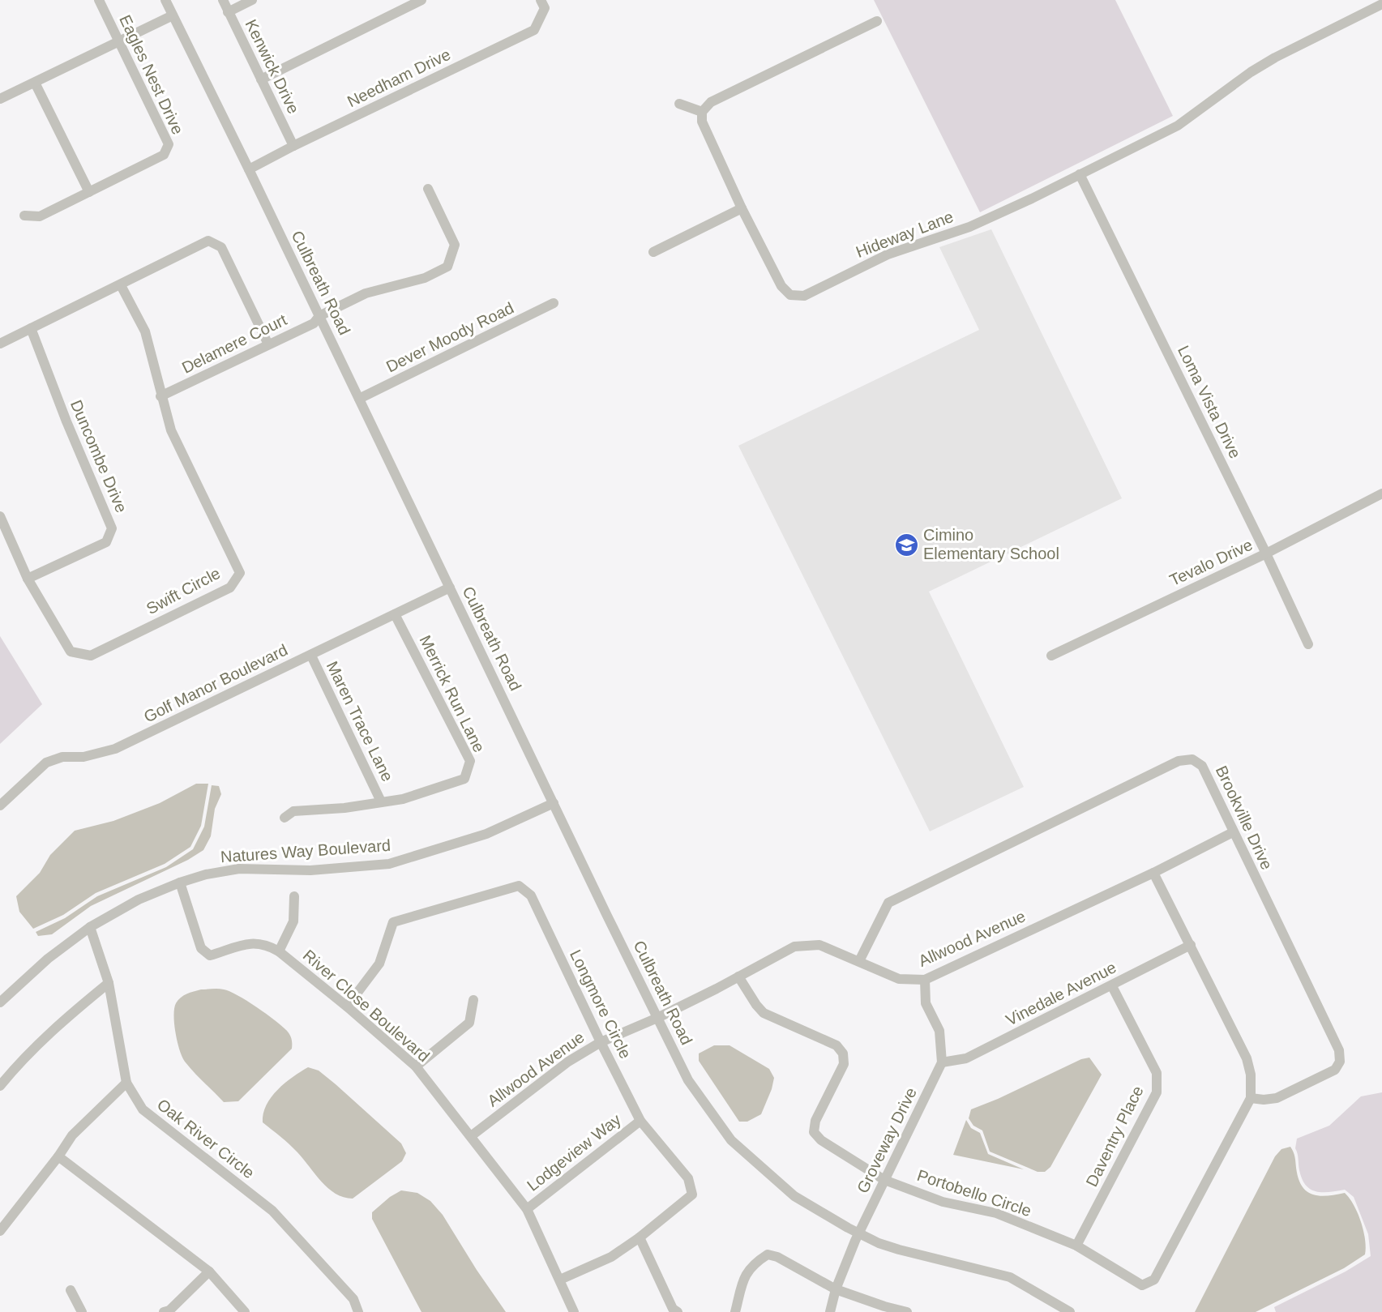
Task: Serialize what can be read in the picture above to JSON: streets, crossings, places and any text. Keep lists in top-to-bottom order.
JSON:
{
  "streets": {
    "street": [
      "Kenwick Drive",
      "Eagles Nest Drive",
      "Needham Drive",
      "Hideway Lane",
      "Culbreath Road",
      "Dever Moody Road",
      "Delamere Court",
      "Loma Vista Drive",
      "Duncombe Drive",
      "Tevalo Drive",
      "Swift Circle",
      "Golf Manor Boulevard",
      "Merrick Run Lane",
      "Maren Trace Lane",
      "Brookville Drive",
      "Natures Way Boulevard",
      "Allwood Avenue",
      "Vinedale Avenue",
      "Longmore Circle",
      "River Close Boulevard",
      "Daventry Place",
      "Oak River Circle",
      "Groveway Drive",
      "Lodgeview Way",
      "Portobello Circle"
    ]
  },
  "crossings": [
    ["Kenwick Drive", "Needham Drive"],
    ["Needham Drive", "Culbreath Road"],
    ["Hideway Lane", "Loma Vista Drive"],
    ["Culbreath Road", "Dever Moody Road"],
    ["Culbreath Road", "Delamere Court"],
    ["Culbreath Road", "Golf Manor Boulevard"],
    ["Culbreath Road", "Natures Way Boulevard"],
    ["Culbreath Road", "Allwood Avenue"],
    ["Culbreath Road", "Groveway Drive"],
    ["Delamere Court", "Swift Circle"],
    ["Loma Vista Drive", "Tevalo Drive"],
    ["Duncombe Drive", "Swift Circle"],
    ["Golf Manor Boulevard", "Merrick Run Lane"],
    ["Golf Manor Boulevard", "Maren Trace Lane"],
    ["Merrick Run Lane", "Maren Trace Lane"],
    ["Brookville Drive", "Allwood Avenue"],
    ["Brookville Drive", "Portobello Circle"],
    ["Natures Way Boulevard", "River Close Boulevard"],
    ["Natures Way Boulevard", "Oak River Circle"],
    ["Allwood Avenue", "Longmore Circle"],
    ["Allwood Avenue", "River Close Boulevard"],
    ["Allwood Avenue", "Portobello Circle"],
    ["Vinedale Avenue", "Daventry Place"],
    ["Vinedale Avenue", "Groveway Drive"],
    ["Vinedale Avenue", "Portobello Circle"],
    ["Longmore Circle", "River Close Boulevard"],
    ["Longmore Circle", "Lodgeview Way"],
    ["River Close Boulevard", "Lodgeview Way"],
    ["Daventry Place", "Portobello Circle"],
    ["Groveway Drive", "Portobello Circle"]
  ],
  "places": {
    "school or university": ["Cimino Elementary School"]
  }
}
